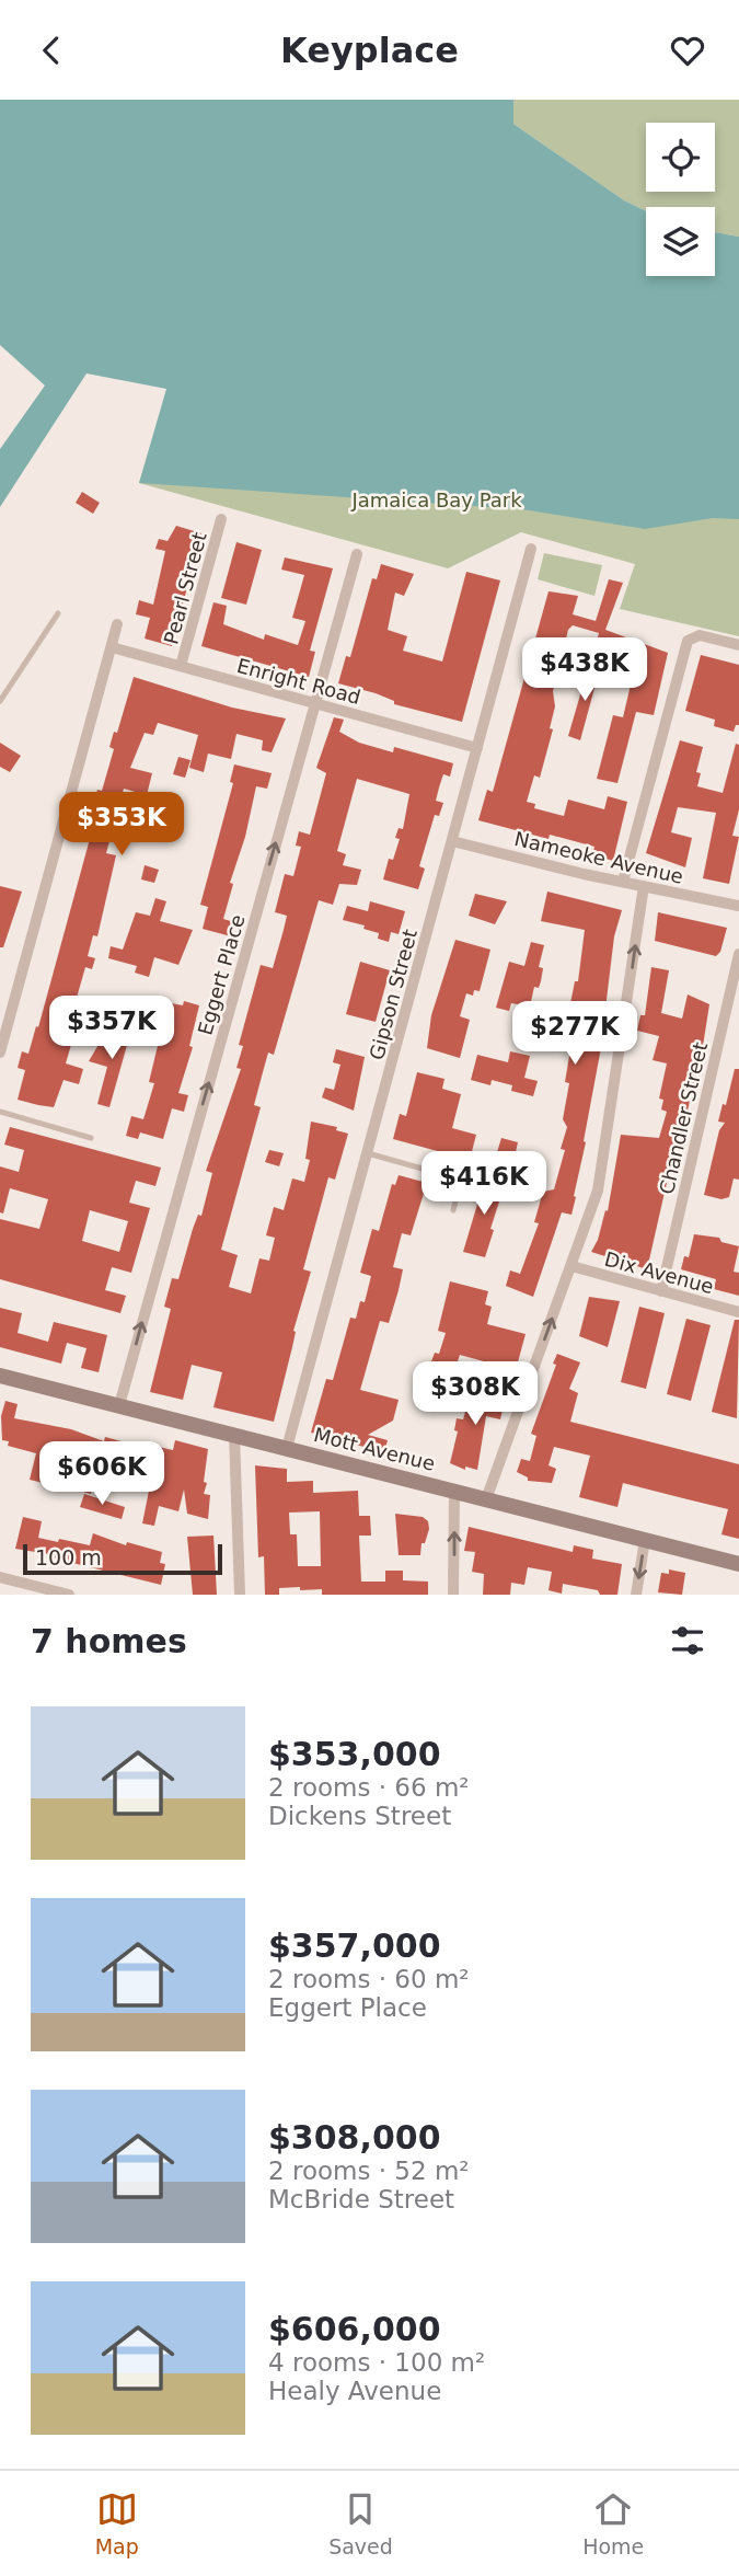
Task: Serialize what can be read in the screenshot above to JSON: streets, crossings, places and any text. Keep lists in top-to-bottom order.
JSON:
{
  "streets": {
    "street": [
      "Pearl Street",
      "Enright Road",
      "Nameoke Avenue",
      "Eggert Place",
      "Gipson Street",
      "Chandler Street",
      "Dix Avenue",
      "Mott Avenue"
    ]
  },
  "crossings": [
    ["Pearl Street", "Enright Road"],
    ["Enright Road", "Eggert Place"],
    ["Enright Road", "Gipson Street"],
    ["Nameoke Avenue", "Gipson Street"],
    ["Eggert Place", "Mott Avenue"],
    ["Gipson Street", "Mott Avenue"],
    ["Chandler Street", "Dix Avenue"]
  ],
  "one_way": ["Eggert Place"],
  "parks": ["Jamaica Bay Park"],
  "scale_bar": "100 m",
  "page": {
    "header": "Keyplace",
    "price": [
      "$438K",
      "$353K",
      "$357K",
      "$277K",
      "$416K",
      "$308K",
      "$606K"
    ],
    "scale": "100 m",
    "heading": "7 homes",
    "list": [
      {
        "name": "$353,000",
        "note": "2 rooms · 66 m² · Dickens Street"
      },
      {
        "name": "$357,000",
        "note": "2 rooms · 60 m² · Eggert Place"
      },
      {
        "name": "$308,000",
        "note": "2 rooms · 52 m² · McBride Street"
      },
      {
        "name": "$606,000",
        "note": "4 rooms · 100 m² · Healy Avenue"
      }
    ],
    "tabs": ["Map", "Saved", "Home"]
  }
}
